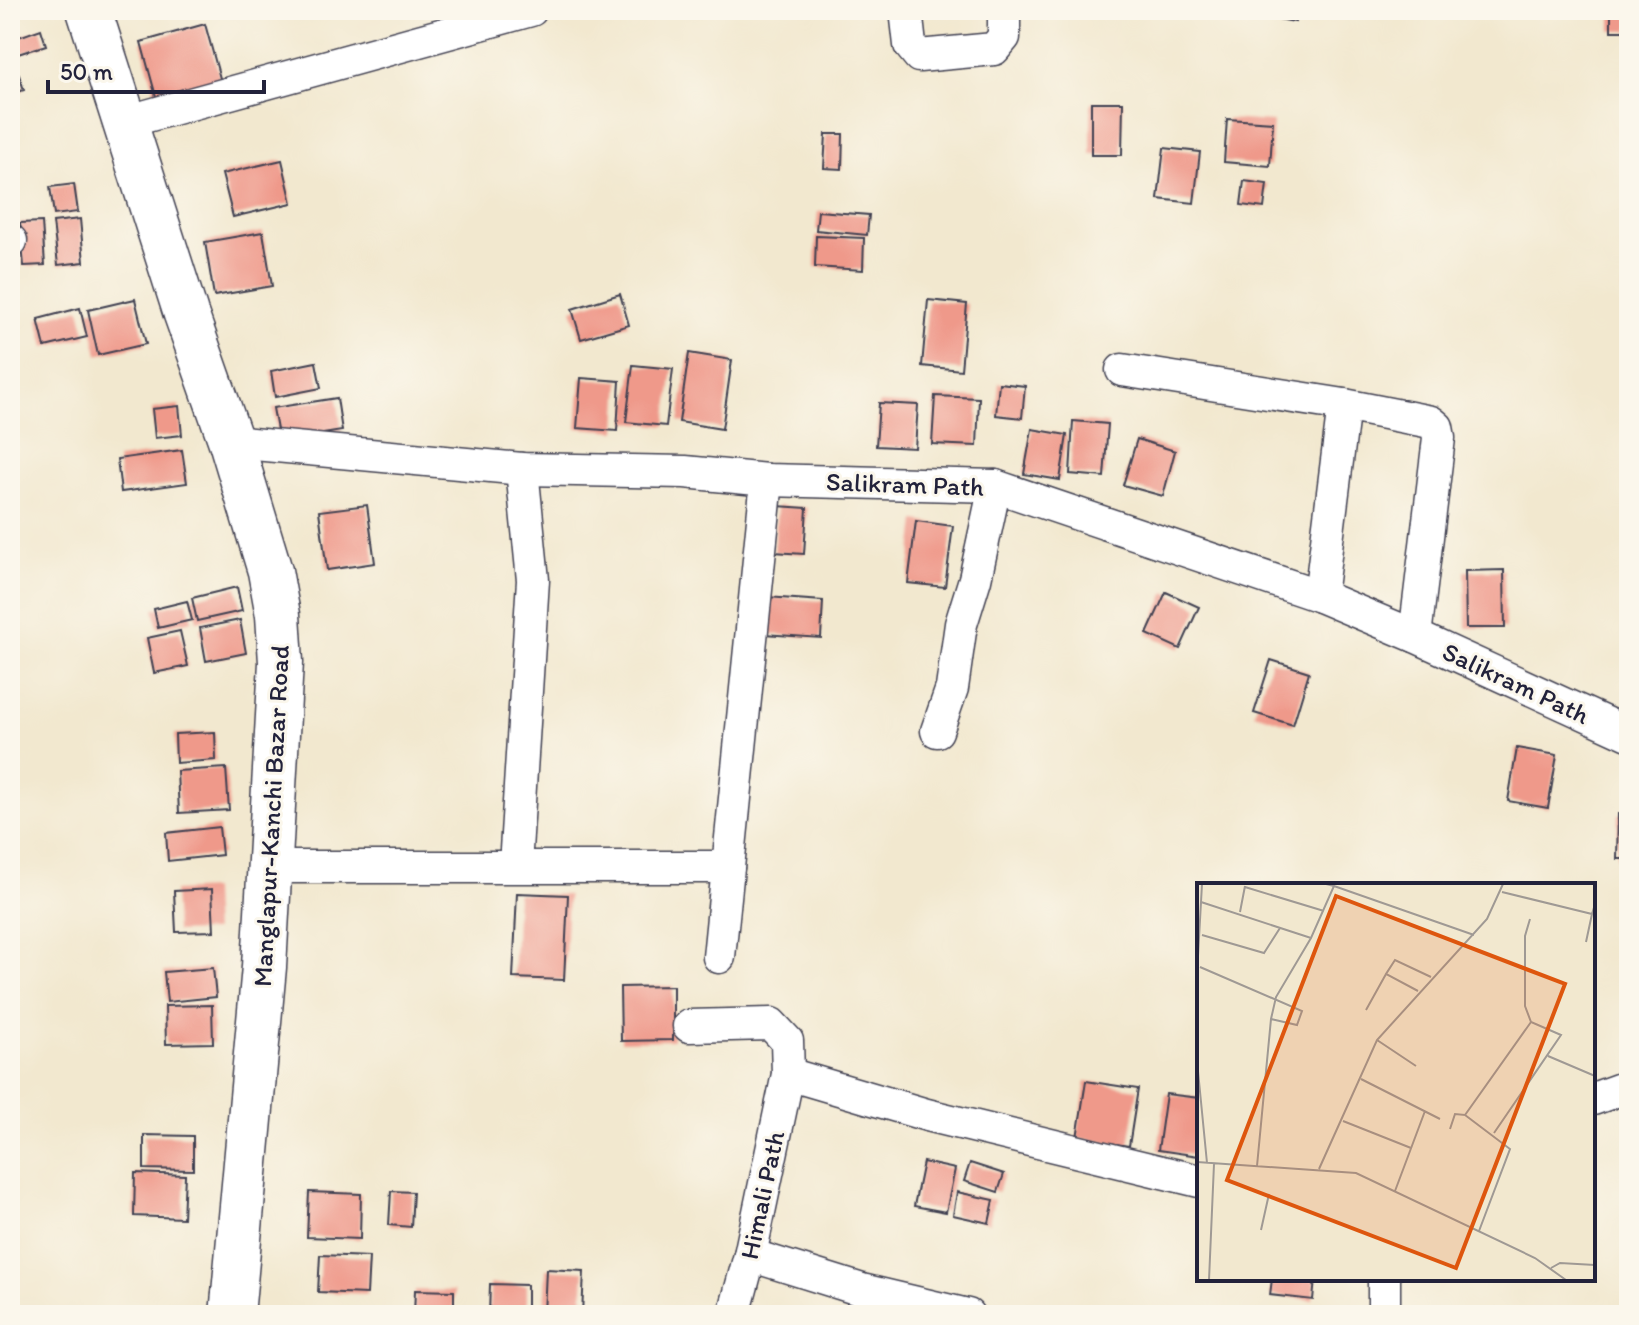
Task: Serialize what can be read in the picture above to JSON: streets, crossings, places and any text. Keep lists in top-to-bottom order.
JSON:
{
  "streets": {
    "street": ["Salikram Path", "Manglapur-Kanchi Bazar Road", "Himali Path"]
  },
  "crossings": [
    ["Salikram Path", "Manglapur-Kanchi Bazar Road"]
  ],
  "scale_bar": "50 m"
}
